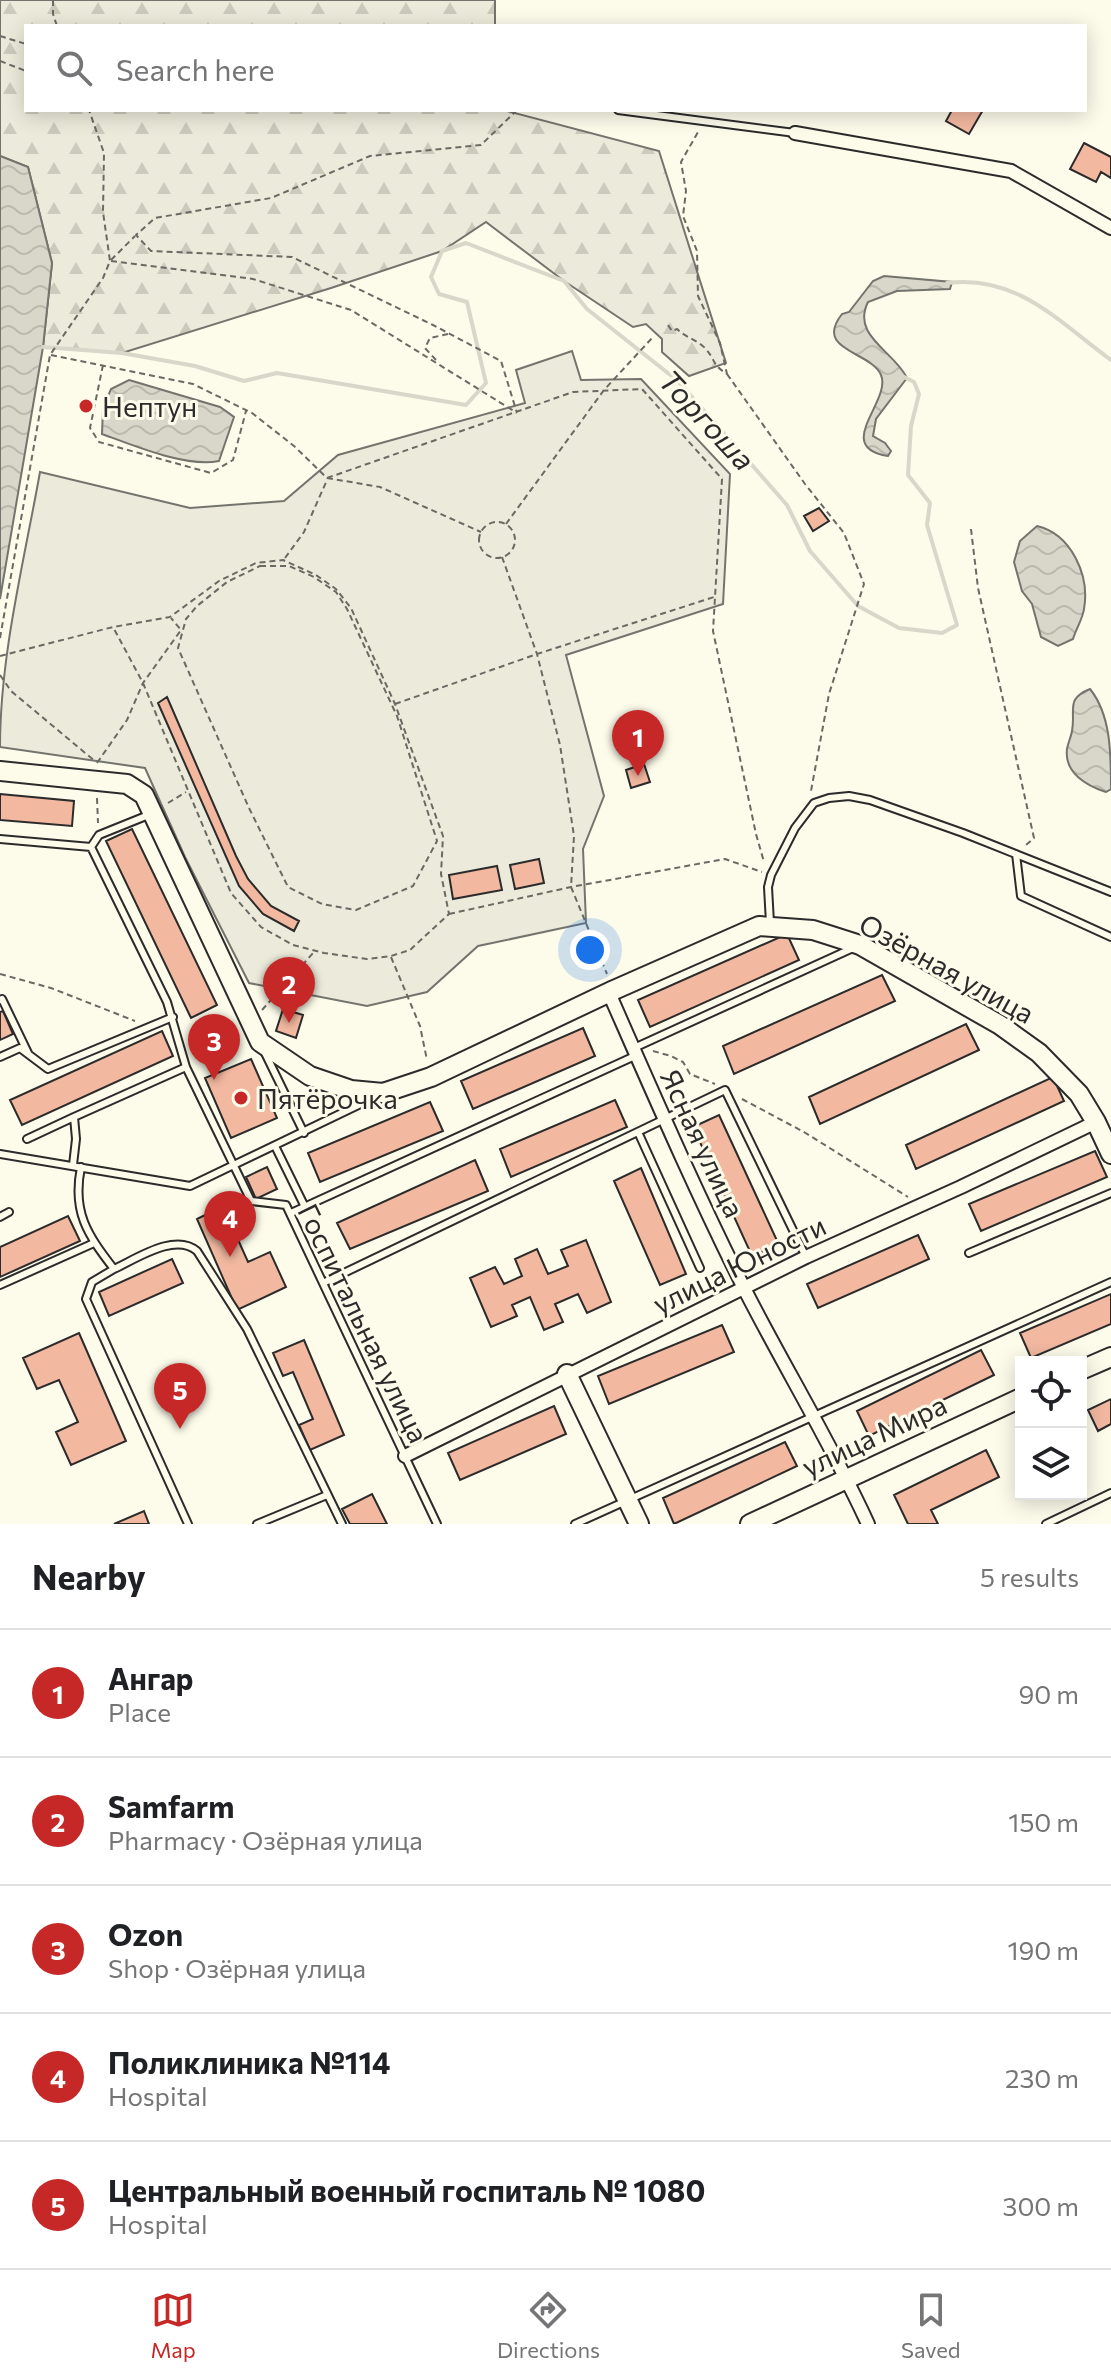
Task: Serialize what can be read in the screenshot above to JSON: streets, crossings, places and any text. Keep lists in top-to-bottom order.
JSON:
{
  "streets": {
    "street": [
      "Озёрная улица",
      "Ясная улица",
      "улица Юности",
      "улица Мира"
    ],
    "lane": ["Госпитальная улица"]
  },
  "crossings": [
    ["Озёрная улица", "Ясная улица"],
    ["Озёрная улица", "улица Юности"],
    ["Ясная улица", "улица Юности"],
    ["Ясная улица", "улица Мира"],
    ["улица Юности", "Госпитальная улица"]
  ],
  "water": ["Торгоша"],
  "places": ["Нептун", "Пятёрочка"],
  "page": {
    "search": "Search here",
    "pins": [
      "1",
      "2",
      "3",
      "4",
      "5"
    ],
    "heading": ["Nearby", "5 results"],
    "list": [
      {
        "mark": "1",
        "name": "Ангар",
        "note": "Place",
        "value": "90 m"
      },
      {
        "mark": "2",
        "name": "Samfarm",
        "note": "Pharmacy · Озёрная улица",
        "value": "150 m"
      },
      {
        "mark": "3",
        "name": "Ozon",
        "note": "Shop · Озёрная улица",
        "value": "190 m"
      },
      {
        "mark": "4",
        "name": "Поликлиника №114",
        "note": "Hospital",
        "value": "230 m"
      },
      {
        "mark": "5",
        "name": "Центральный военный госпиталь № 1080",
        "note": "Hospital",
        "value": "300 m"
      }
    ],
    "nav": ["Map", "Directions", "Saved"]
  }
}
